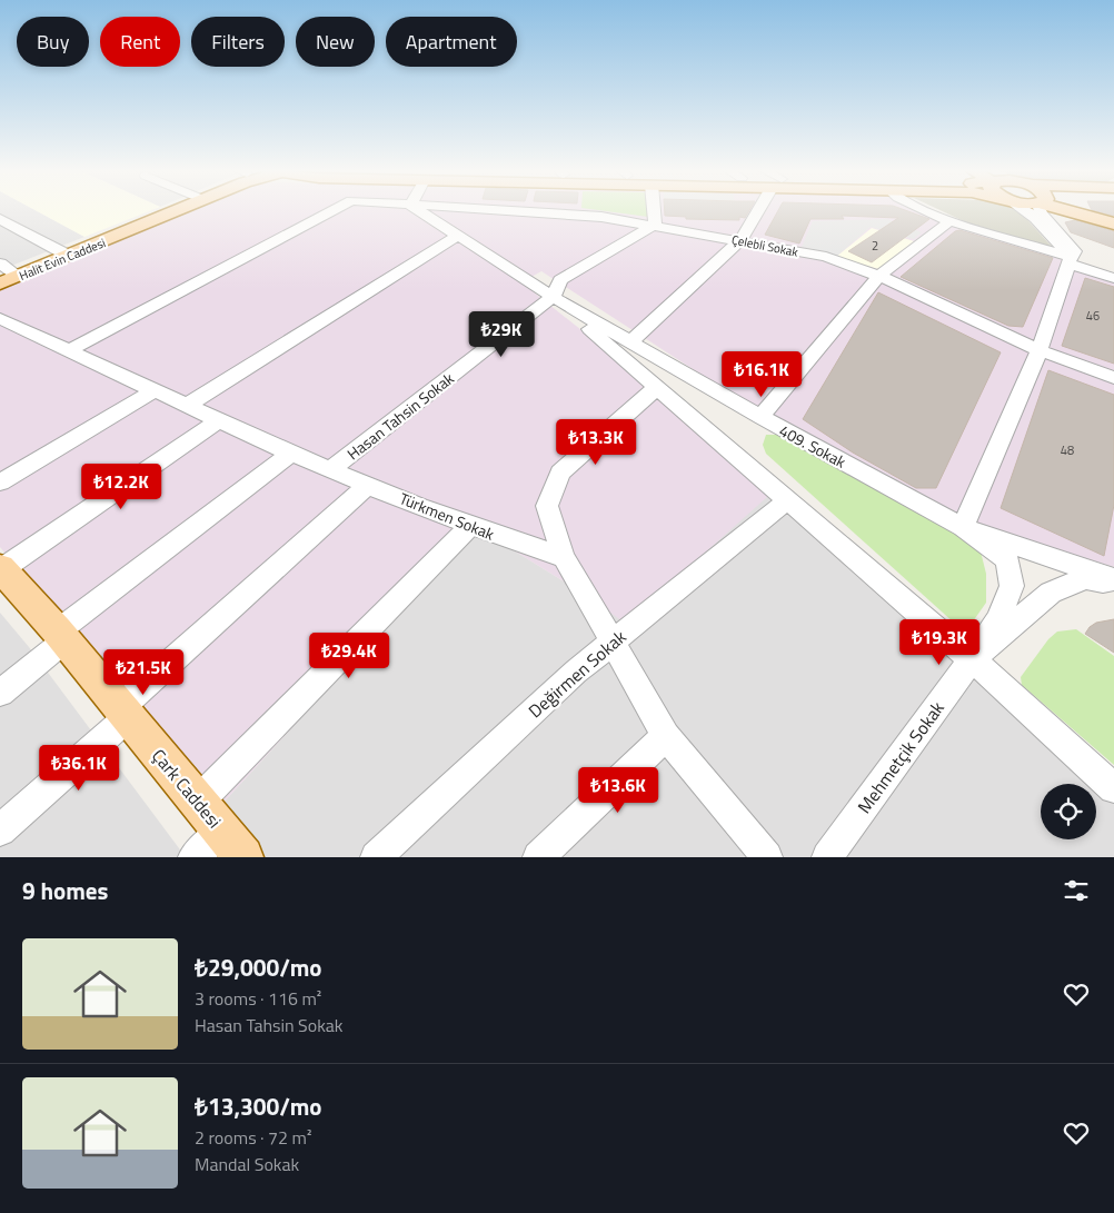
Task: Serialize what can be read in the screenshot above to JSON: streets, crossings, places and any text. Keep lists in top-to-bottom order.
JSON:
{
  "streets": {
    "main road": ["Halit Evin Caddesi", "Çark Caddesi"],
    "street": [
      "Çelebli Sokak",
      "Hasan Tahsin Sokak",
      "409. Sokak",
      "Türkmen Sokak",
      "Değirmen Sokak",
      "Mehmetçik Sokak"
    ]
  },
  "crossings": [
    ["Çelebli Sokak", "Hasan Tahsin Sokak"],
    ["Hasan Tahsin Sokak", "409. Sokak"],
    ["Hasan Tahsin Sokak", "Türkmen Sokak"],
    ["409. Sokak", "Mehmetçik Sokak"]
  ],
  "house_numbers": ["2", "46", "48"],
  "page": {
    "chip": [
      "Buy",
      "Rent",
      "Filters",
      "New",
      "Apartment"
    ],
    "price": [
      "₺29K",
      "₺16.1K",
      "₺13.3K",
      "₺12.2K",
      "₺19.3K",
      "₺29.4K",
      "₺21.5K",
      "₺36.1K",
      "₺13.6K"
    ],
    "heading": "9 homes",
    "list": [
      {
        "name": "₺29,000/mo",
        "note": "3 rooms · 116 m² · Hasan Tahsin Sokak"
      },
      {
        "name": "₺13,300/mo",
        "note": "2 rooms · 72 m² · Mandal Sokak"
      }
    ]
  }
}
